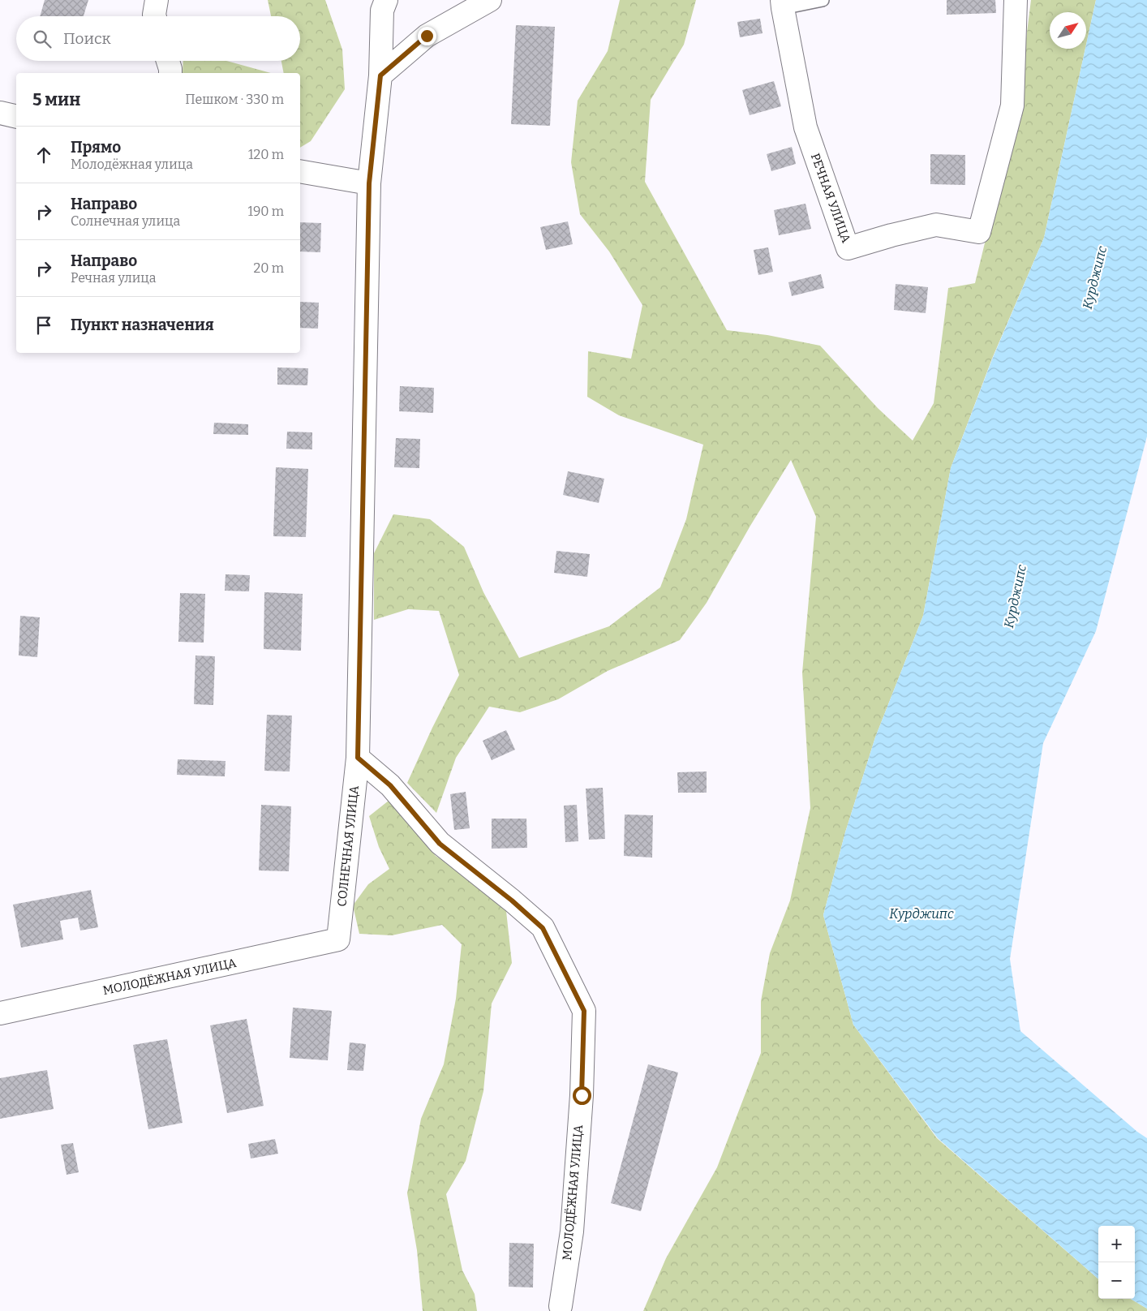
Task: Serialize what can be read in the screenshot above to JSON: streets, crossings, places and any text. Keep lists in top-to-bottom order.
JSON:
{
  "streets": {
    "street": ["РЕЧНАЯ УЛИЦА", "СОЛНЕЧНАЯ УЛИЦА", "МОЛОДЁЖНАЯ УЛИЦА"]
  },
  "crossings": [
    ["СОЛНЕЧНАЯ УЛИЦА", "МОЛОДЁЖНАЯ УЛИЦА"]
  ],
  "water": ["Курджипс"],
  "north": "top right",
  "page": {
    "search": "Поиск",
    "heading": ["5 мин", "Пешком · 330 m"],
    "list": [
      ["Прямо", "Молодёжная улица", "120 m"],
      ["Направо", "Солнечная улица", "190 m"],
      ["Направо", "Речная улица", "20 m"],
      "Пункт назначения"
    ],
    "map_buttons": ["+", "−"]
  }
}
